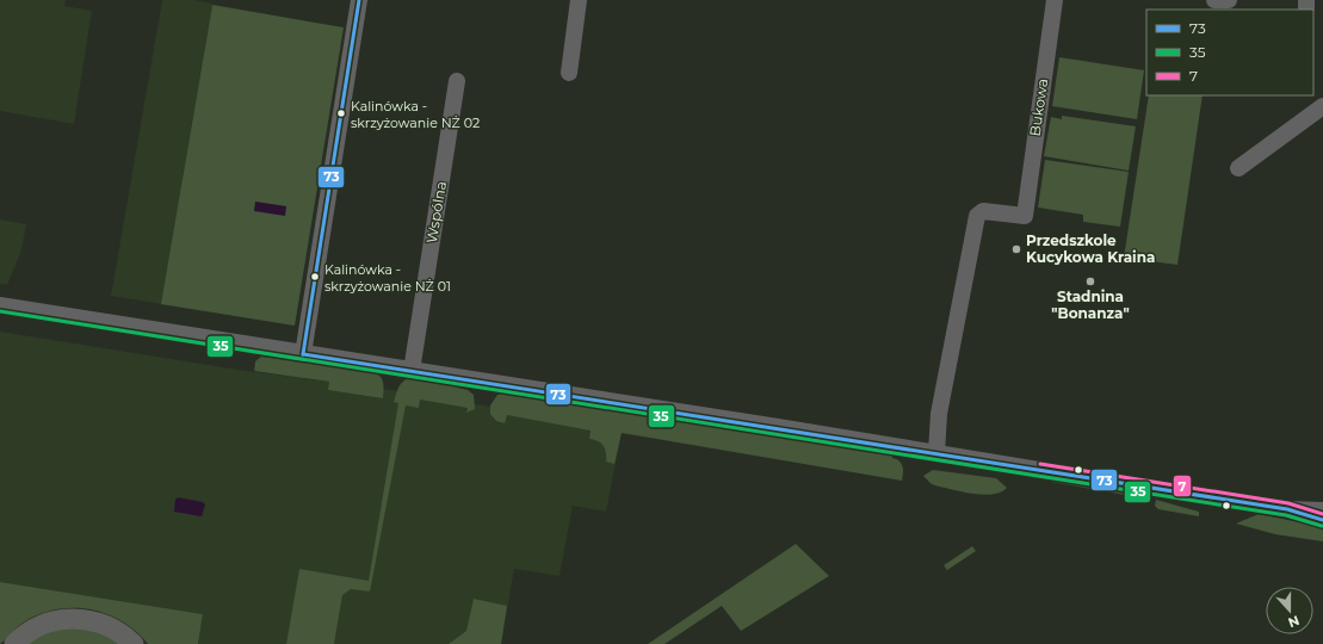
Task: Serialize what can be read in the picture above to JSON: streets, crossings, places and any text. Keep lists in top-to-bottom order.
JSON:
{
  "streets": {
    "street": ["Bukowa", "Wspólna"]
  },
  "places": [
    "Kalinówka - skrzyżowanie NŻ 02",
    "Przedszkole Kucykowa Kraina",
    "Kalinówka - skrzyżowanie NŻ 01",
    "Stadnina \"Bonanza\""
  ],
  "lines": ["transit line 73", "transit line 35", "transit line 7"],
  "legend": ["73", "35", "7"],
  "north": "bottom"
}
